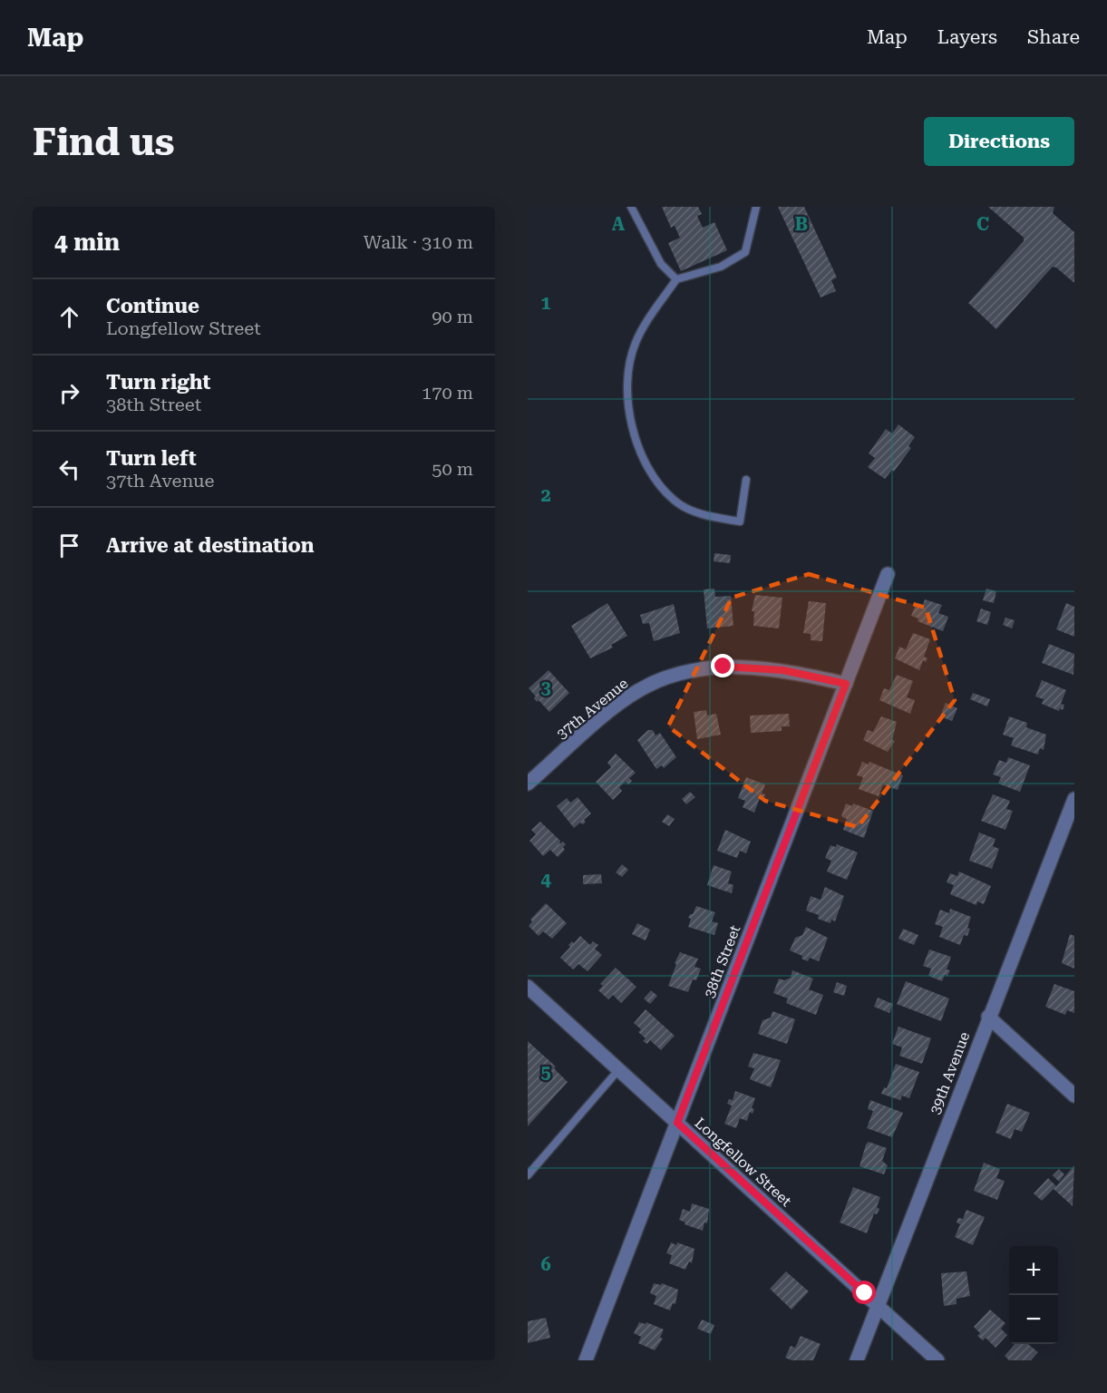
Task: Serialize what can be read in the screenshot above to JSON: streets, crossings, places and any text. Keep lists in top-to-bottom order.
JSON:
{
  "streets": {
    "street": [
      "37th Avenue",
      "38th Street",
      "39th Avenue",
      "Longfellow Street"
    ]
  },
  "crossings": [
    ["37th Avenue", "38th Street"],
    ["38th Street", "Longfellow Street"],
    ["39th Avenue", "Longfellow Street"]
  ],
  "page": {
    "header": "Map",
    "nav": ["Map", "Layers", "Share"],
    "buttons": "Directions",
    "title": "Find us",
    "heading": ["4 min", "Walk · 310 m"],
    "list": [
      ["Continue", "Longfellow Street", "90 m"],
      ["Turn right", "38th Street", "170 m"],
      ["Turn left", "37th Avenue", "50 m"],
      "Arrive at destination"
    ],
    "map_buttons": ["+", "−"]
  },
  "grid": {
    "columns": ["A", "B", "C"],
    "rows": [
      "1",
      "2",
      "3",
      "4",
      "5",
      "6"
    ]
  }
}
